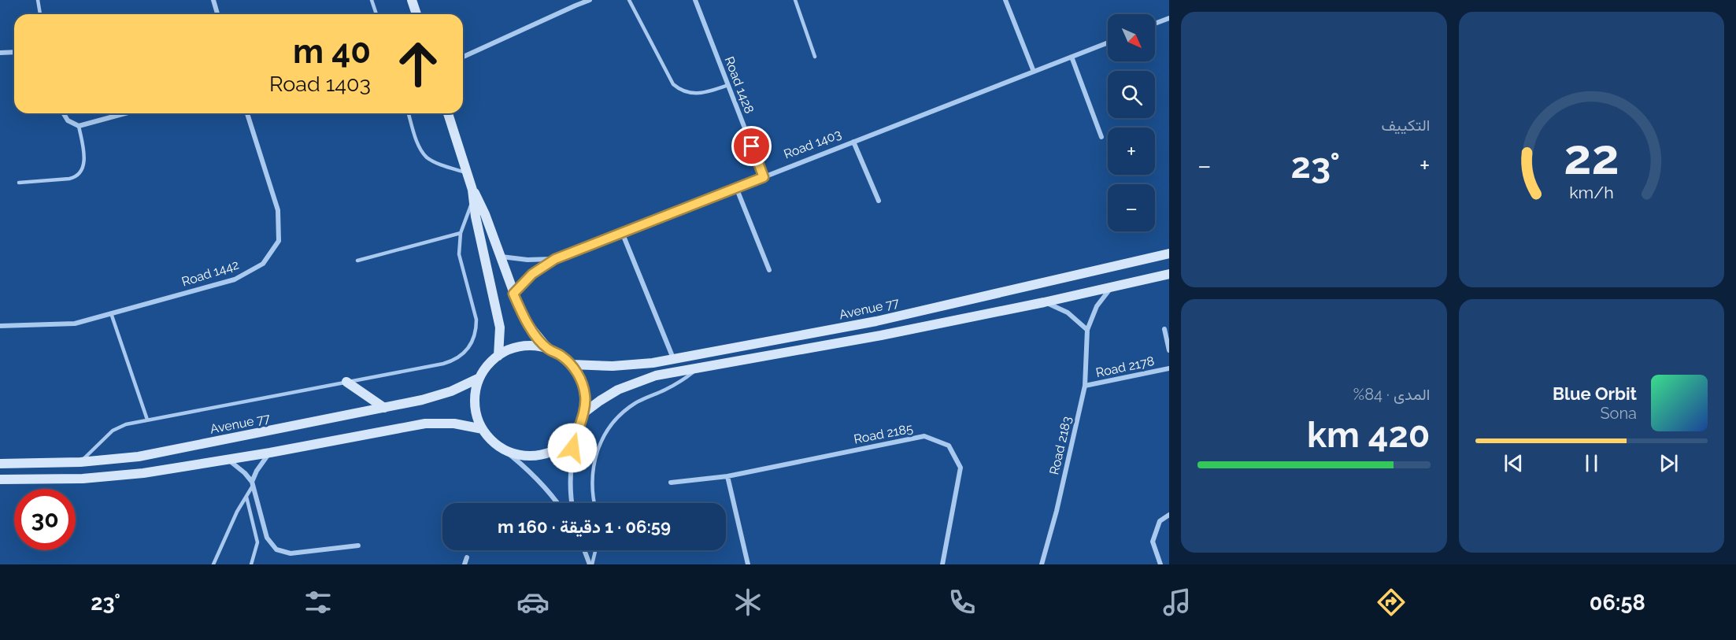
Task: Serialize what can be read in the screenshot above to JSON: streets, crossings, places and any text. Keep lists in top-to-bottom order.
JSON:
{
  "streets": {
    "street": [
      "Road 1428",
      "Road 1403",
      "Road 1442",
      "Avenue 77",
      "Road 2178",
      "Road 2185",
      "Road 2183"
    ]
  },
  "crossings": [
    ["Road 1428", "Road 1403"],
    ["Road 2178", "Road 2183"]
  ],
  "north": "bottom right",
  "page": {
    "tile": [
      "التكييف",
      ["المدى · 84%", "420 km"]
    ],
    "map_buttons": ["+", "−"],
    "turn": ["40 m", "Road 1403"],
    "heat": ["−", "23°", "+"],
    "song": ["Blue Orbit", "Sona"],
    "limit": "30",
    "trip": "06:59 · 1 دقيقة · 160 m",
    "tabs": ["06:58", "23°"],
    "gauge": ["22", "km/h"]
  }
}
